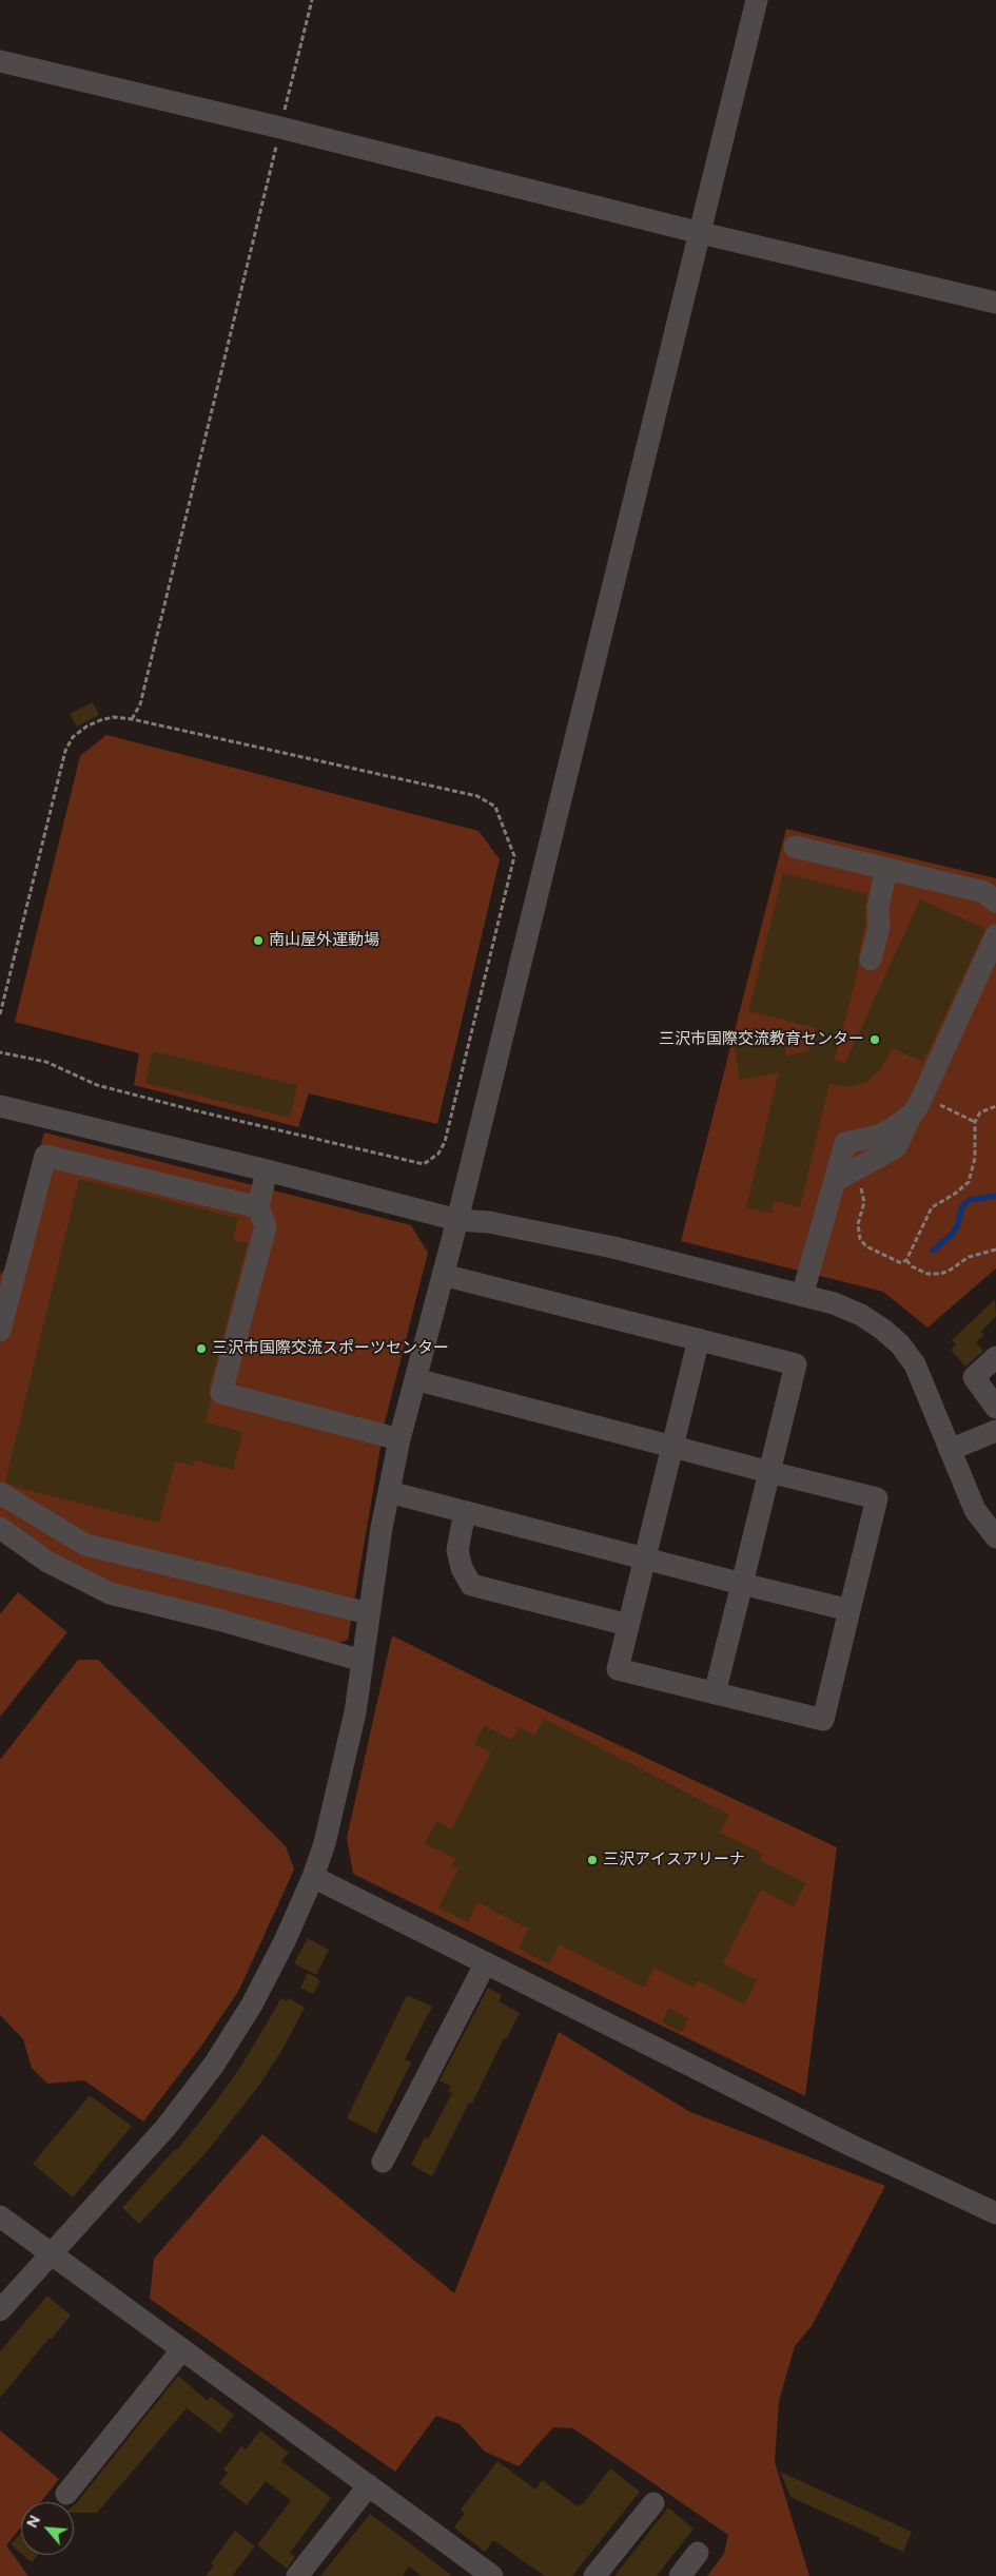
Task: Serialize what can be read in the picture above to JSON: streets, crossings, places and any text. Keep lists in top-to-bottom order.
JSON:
{
  "places": [
    "南山屋外運動場",
    "三沢市国際交流教育センター",
    "三沢市国際交流スポーツセンター",
    "三沢アイスアリーナ"
  ],
  "north": "top left"
}
